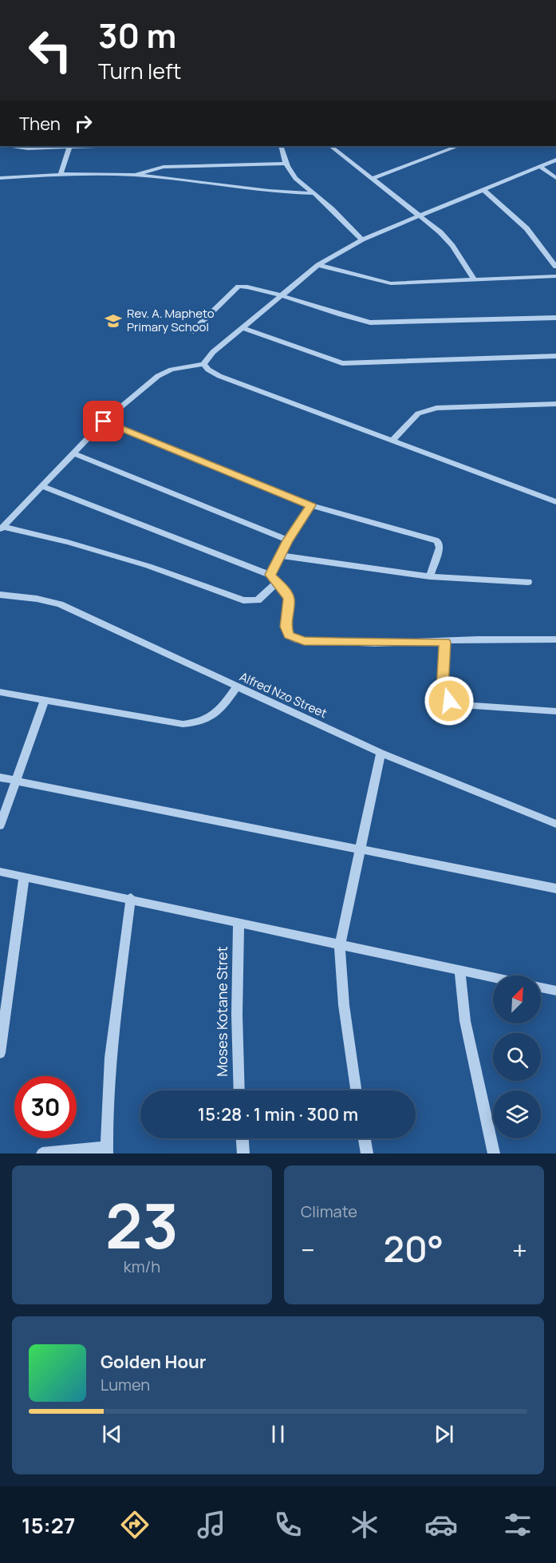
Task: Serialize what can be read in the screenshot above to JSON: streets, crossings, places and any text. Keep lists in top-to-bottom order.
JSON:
{
  "streets": {
    "street": ["Alfred Nzo Street", "Moses Kotane Stret"]
  },
  "places": {
    "school or university": ["Rev. A. Mapheto Primary School"]
  },
  "north": "top right",
  "page": {
    "turn": ["30 m", "Turn left"],
    "then": "Then",
    "limit": "30",
    "trip": "15:28 · 1 min · 300 m",
    "tile": [
      ["23", "km/h"],
      "Climate"
    ],
    "heat": ["−", "20°", "+"],
    "song": ["Golden Hour", "Lumen"],
    "tabs": "15:27"
  }
}
